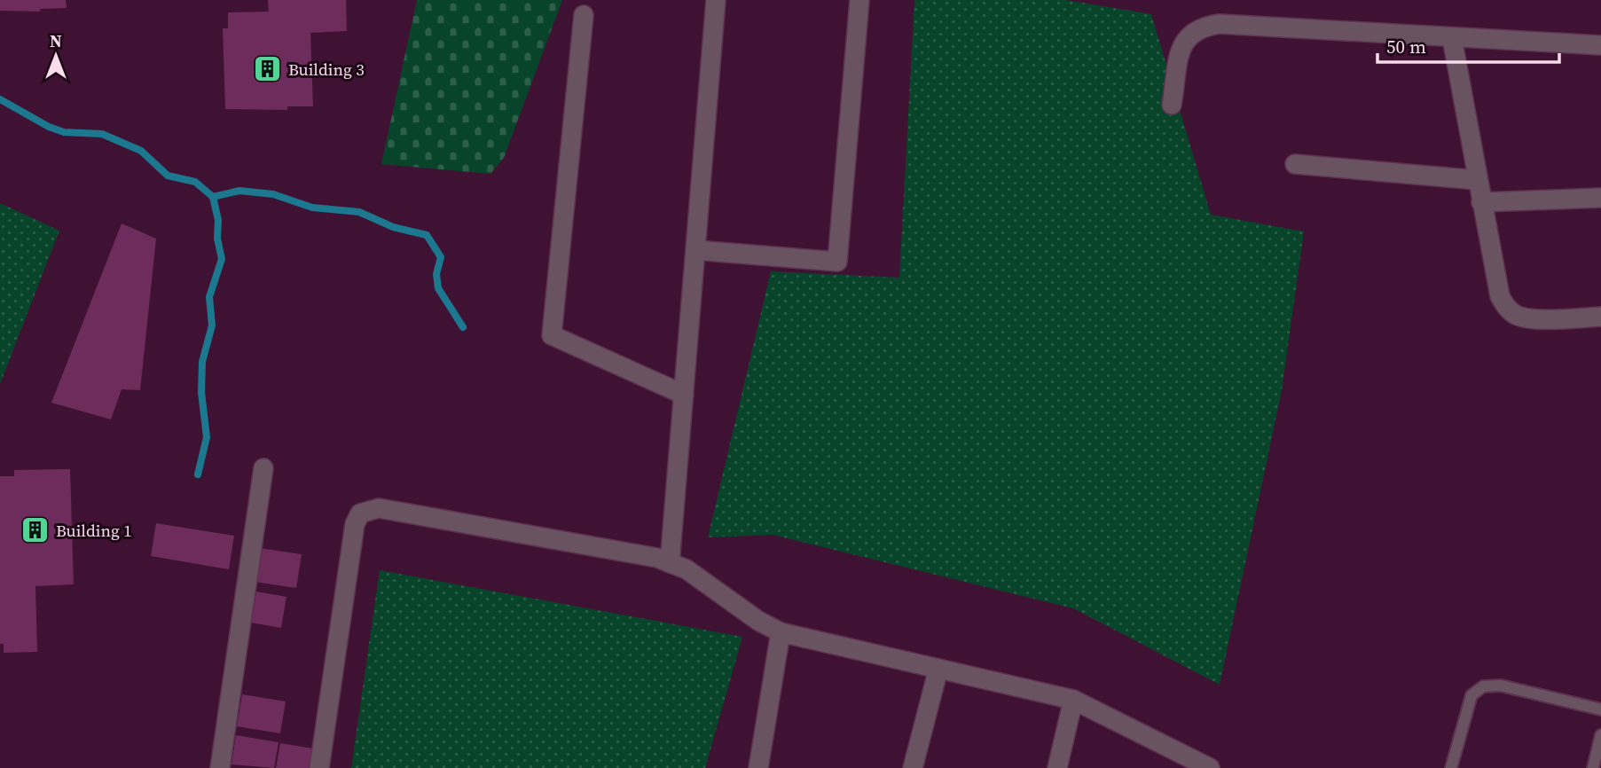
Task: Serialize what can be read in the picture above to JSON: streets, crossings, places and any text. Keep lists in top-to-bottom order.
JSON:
{
  "places": {
    "building": ["Building 3", "Building 1"]
  },
  "scale_bar": "50 m",
  "north": "top"
}
